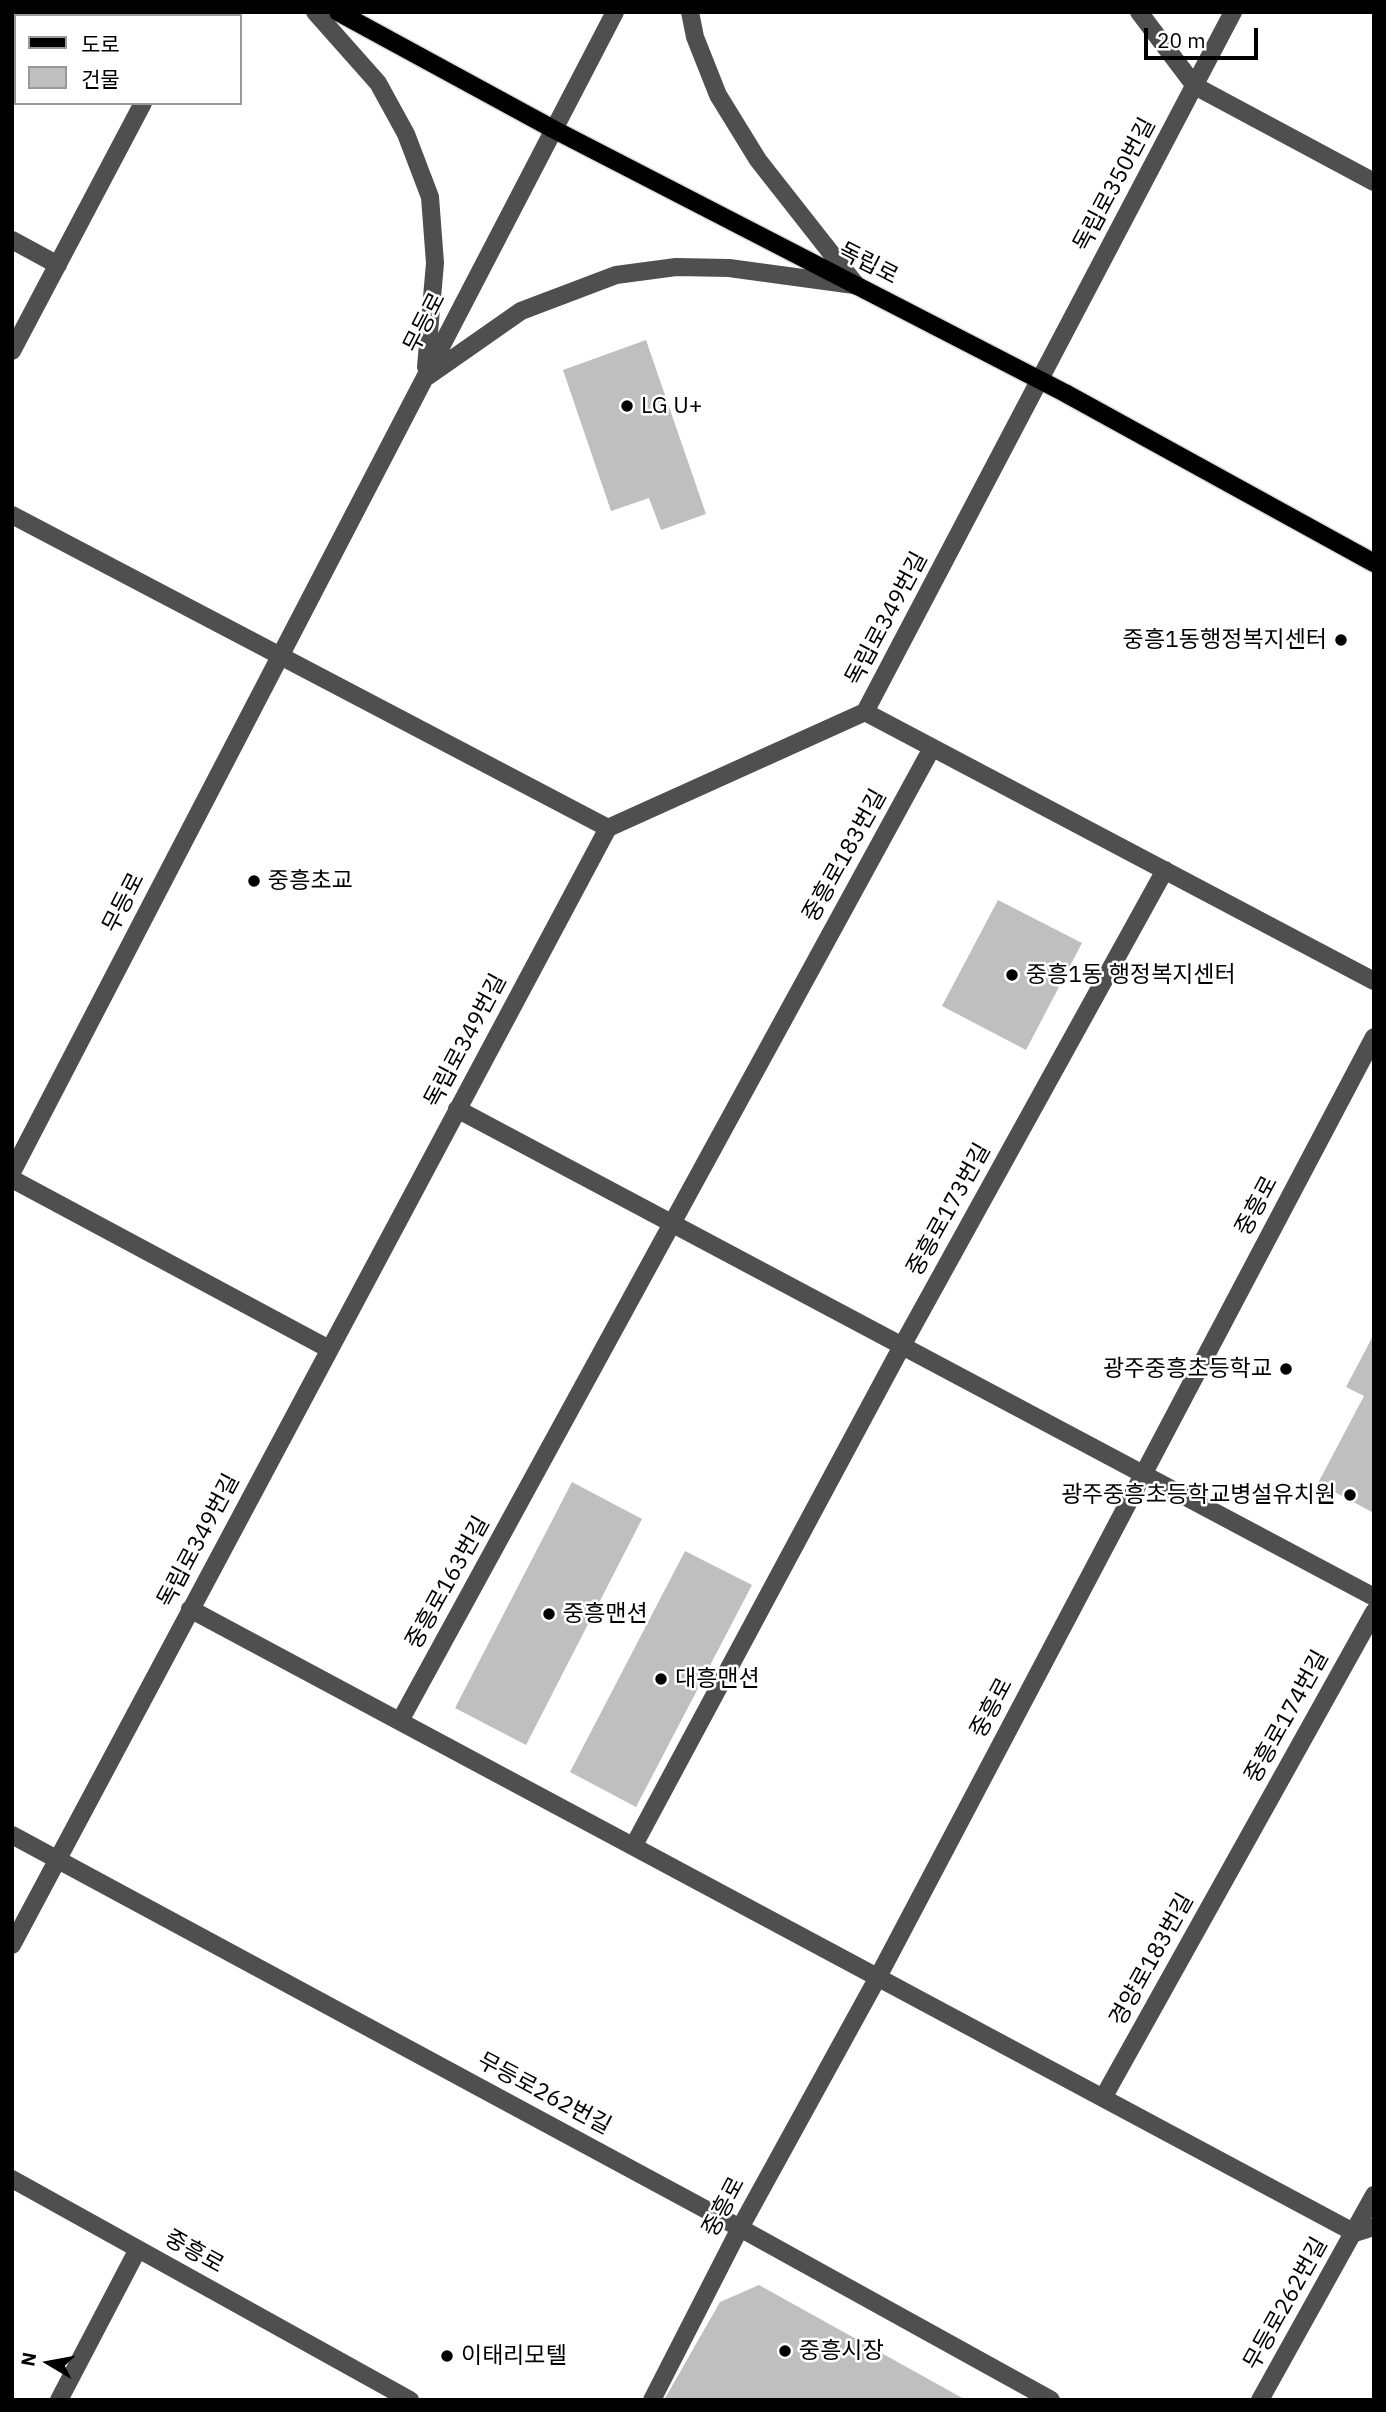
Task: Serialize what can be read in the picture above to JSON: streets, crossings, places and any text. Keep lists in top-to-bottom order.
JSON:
{
  "streets": {
    "main road": ["독립로"],
    "street": [
      "독립로350번길",
      "무등로",
      "독립로349번길",
      "중흥로183번길",
      "중흥로",
      "중흥로173번길",
      "중흥로163번길",
      "중흥로174번길",
      "경양로183번길",
      "무등로262번길"
    ]
  },
  "crossings": [
    ["독립로350번길", "독립로"],
    ["독립로350번길", "독립로349번길"],
    ["독립로", "무등로"],
    ["독립로", "독립로349번길"],
    ["독립로349번길", "무등로262번길"],
    ["중흥로183번길", "중흥로163번길"],
    ["중흥로", "무등로262번길"],
    ["중흥로174번길", "경양로183번길"]
  ],
  "places": [
    "LG U+",
    "중흥1동행정복지센터",
    "중흥초교",
    "중흥1동 행정복지센터",
    "광주중흥초등학교",
    "광주중흥초등학교병설유치원",
    "중흥맨션",
    "대흥맨션",
    "중흥시장",
    "이태리모텔"
  ],
  "legend": ["도로", "건물"],
  "scale_bar": "20 m",
  "north": "left"
}
